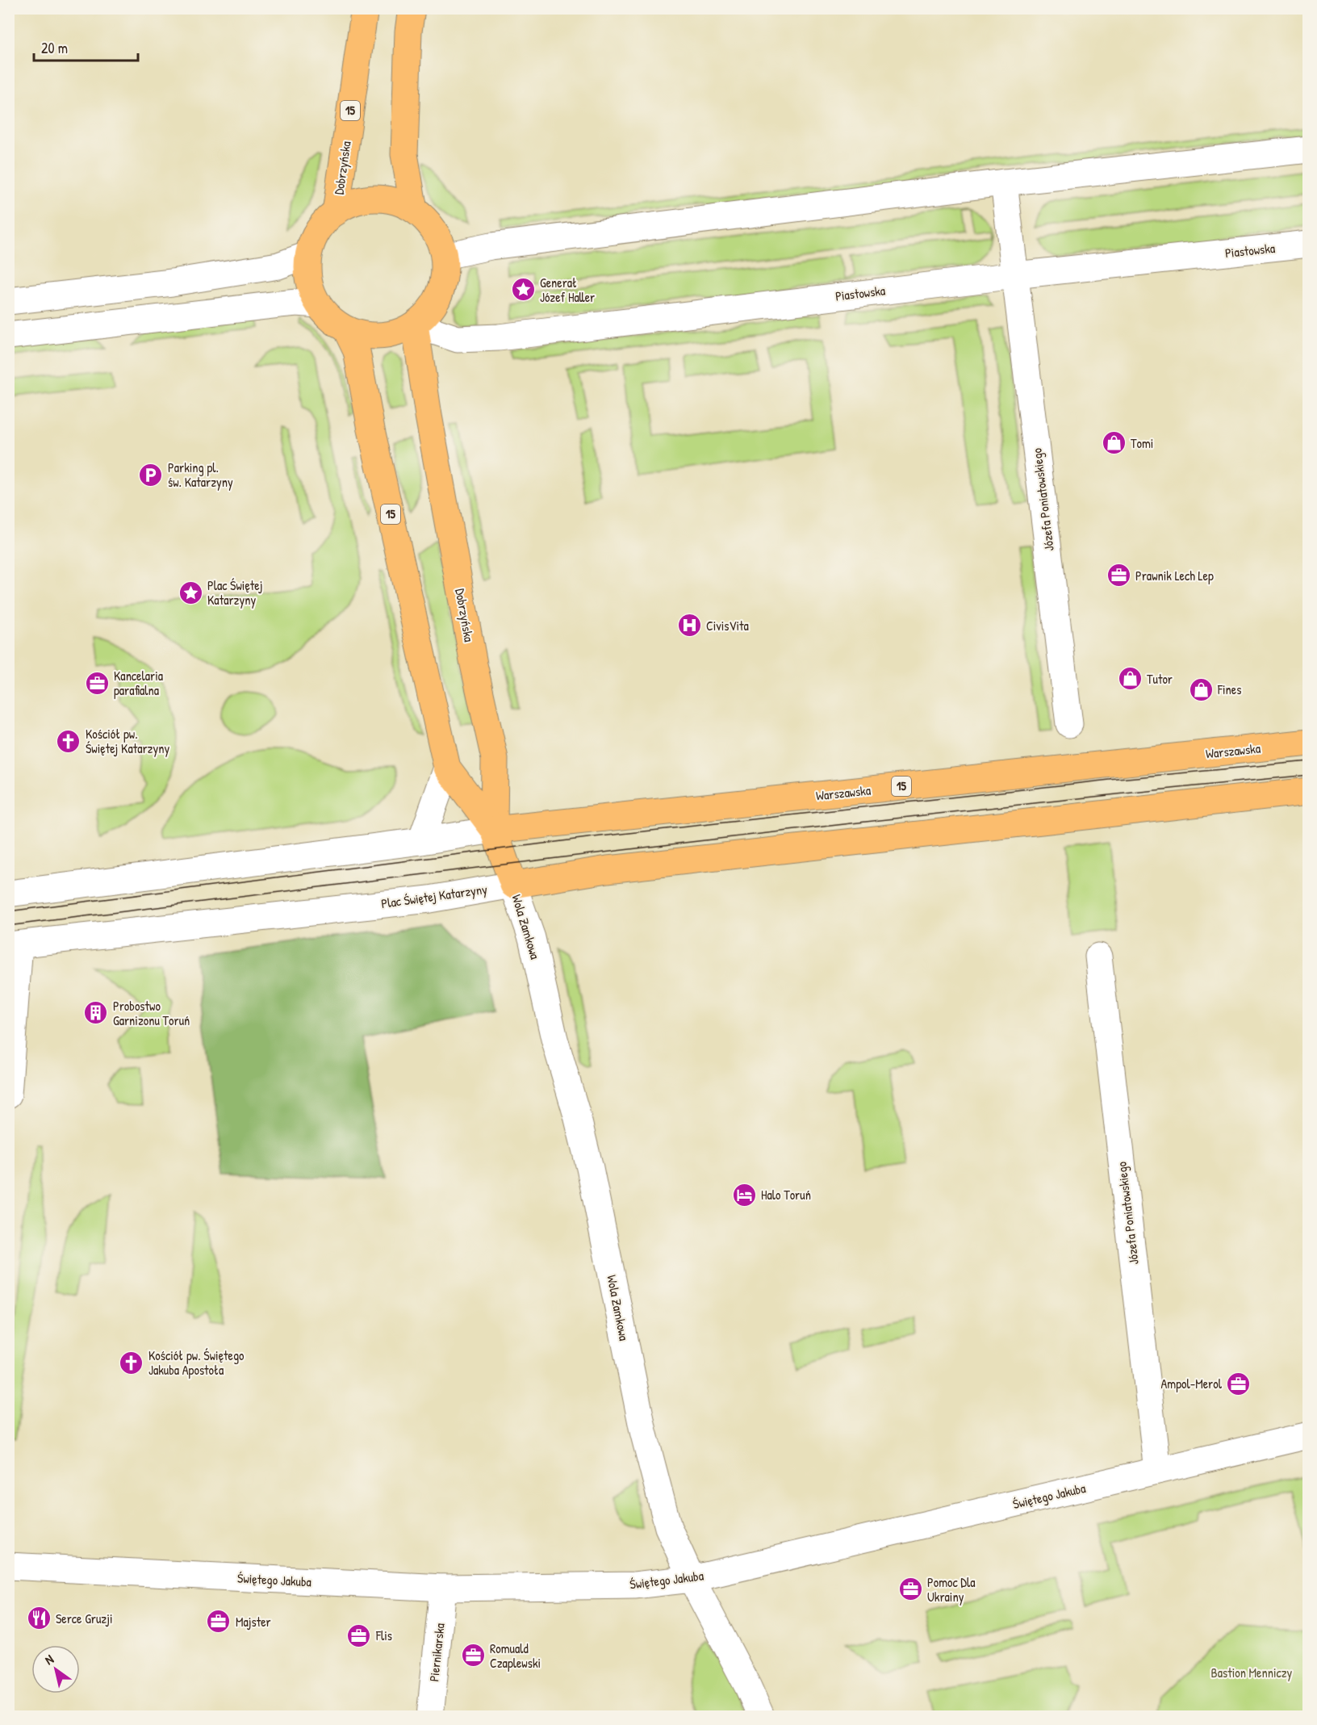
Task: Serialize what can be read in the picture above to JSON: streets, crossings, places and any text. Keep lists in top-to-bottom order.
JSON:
{
  "streets": {
    "main road": ["15", "Dobrzyńska", "Warszawska"],
    "street": [
      "Piastowska",
      "Józefa Poniatowskiego",
      "Plac Świętej Katarzyny",
      "Wola Zamkowa",
      "Świętego Jakuba",
      "Piernikarska"
    ]
  },
  "crossings": [
    ["15", "Dobrzyńska"],
    ["15", "Piastowska"],
    ["15", "Warszawska"],
    ["15", "Plac Świętej Katarzyny"],
    ["15", "Wola Zamkowa"],
    ["Dobrzyńska", "Piastowska"],
    ["Dobrzyńska", "Warszawska"],
    ["Piastowska", "Józefa Poniatowskiego"],
    ["Józefa Poniatowskiego", "Świętego Jakuba"],
    ["Plac Świętej Katarzyny", "Wola Zamkowa"],
    ["Wola Zamkowa", "Świętego Jakuba"],
    ["Świętego Jakuba", "Piernikarska"]
  ],
  "parks": ["Bastion Menniczy"],
  "places": {
    "place": ["Generał Józef Haller", "Plac Świętej Katarzyny"],
    "shop": ["Tomi", "Tutor", "Fines"],
    "parking": ["Parking pl. św. Katarzyny"],
    "office": [
      "Prawnik Lech Lep",
      "Kancelaria parafialna",
      "Ampol-Merol",
      "Pomoc Dla Ukrainy",
      "Majster",
      "Flis",
      "Romuald Czaplewski"
    ],
    "hospital": ["CivisVita"],
    "church": ["Kościół pw. Świętej Katarzyny", "Kościół pw. Świętego Jakuba Apostoła"],
    "building": ["Probostwo Garnizonu Toruń"],
    "hotel": ["Halo Toruń"],
    "restaurant": ["Serce Gruzji"]
  },
  "scale_bar": "20 m",
  "north": "top left"
}
